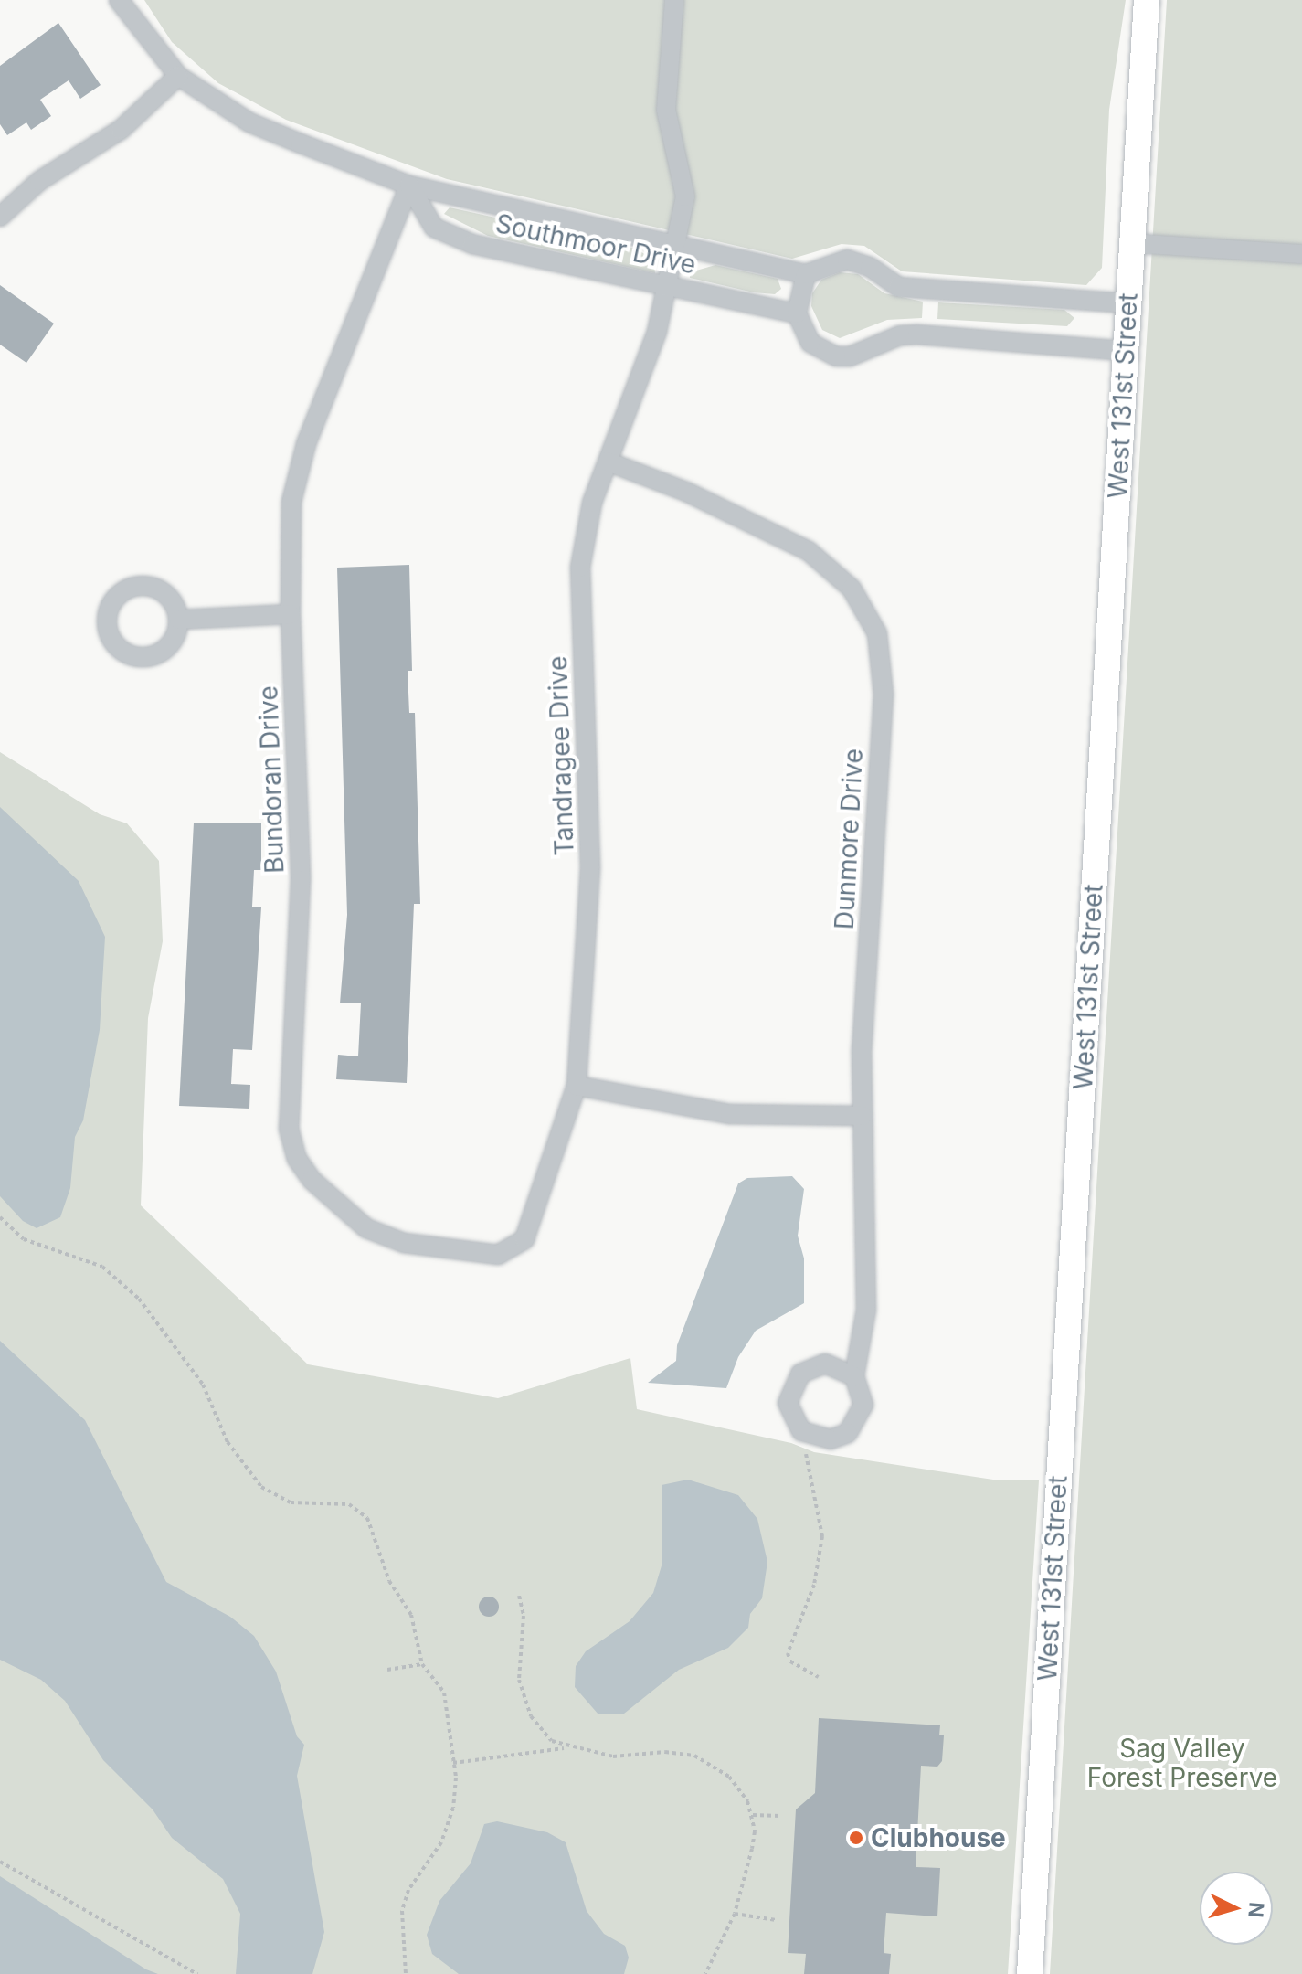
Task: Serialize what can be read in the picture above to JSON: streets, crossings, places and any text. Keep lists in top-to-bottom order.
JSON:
{
  "streets": {
    "street": [
      "Southmoor Drive",
      "West 131st Street",
      "Tandragee Drive",
      "Bundoran Drive",
      "Dunmore Drive"
    ]
  },
  "crossings": [
    ["Southmoor Drive", "Tandragee Drive"],
    ["Southmoor Drive", "Bundoran Drive"],
    ["Tandragee Drive", "Bundoran Drive"],
    ["Tandragee Drive", "Dunmore Drive"]
  ],
  "parks": ["Sag Valley Forest Preserve"],
  "places": ["Clubhouse"],
  "north": "right"
}
